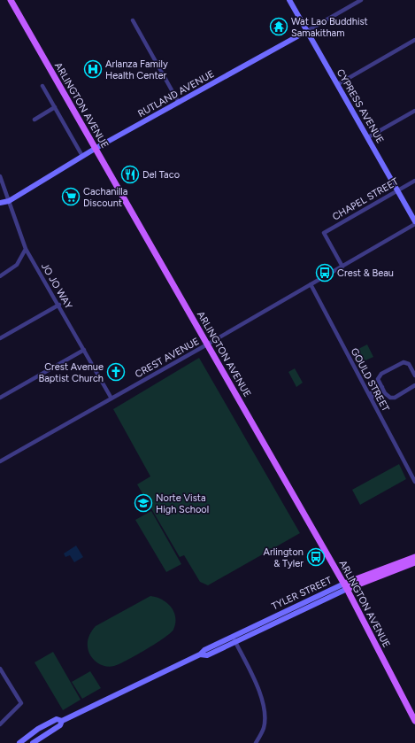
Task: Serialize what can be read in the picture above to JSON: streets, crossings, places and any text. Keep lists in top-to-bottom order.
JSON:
{
  "streets": {
    "main road": ["ARLINGTON AVENUE", "TYLER STREET"],
    "street": [
      "RUTLAND AVENUE",
      "CYPRESS AVENUE",
      "CHAPEL STREET",
      "JO JO WAY",
      "CREST AVENUE",
      "GOULD STREET"
    ]
  },
  "crossings": [
    ["RUTLAND AVENUE", "ARLINGTON AVENUE"],
    ["RUTLAND AVENUE", "CYPRESS AVENUE"],
    ["RUTLAND AVENUE", "JO JO WAY"],
    ["ARLINGTON AVENUE", "CREST AVENUE"],
    ["ARLINGTON AVENUE", "TYLER STREET"],
    ["CYPRESS AVENUE", "CHAPEL STREET"],
    ["CYPRESS AVENUE", "CREST AVENUE"],
    ["CHAPEL STREET", "CREST AVENUE"],
    ["JO JO WAY", "CREST AVENUE"],
    ["CREST AVENUE", "GOULD STREET"]
  ],
  "places": {
    "temple": ["Wat Lao Buddhist Samakitham"],
    "hospital": ["Arlanza Family Health Center"],
    "restaurant": ["Del Taco"],
    "supermarket": ["Cachanilla Discount"],
    "bus stop": ["Crest & Beau", "Arlington & Tyler"],
    "church": ["Crest Avenue Baptist Church"],
    "school or university": ["Norte Vista High School"]
  }
}
